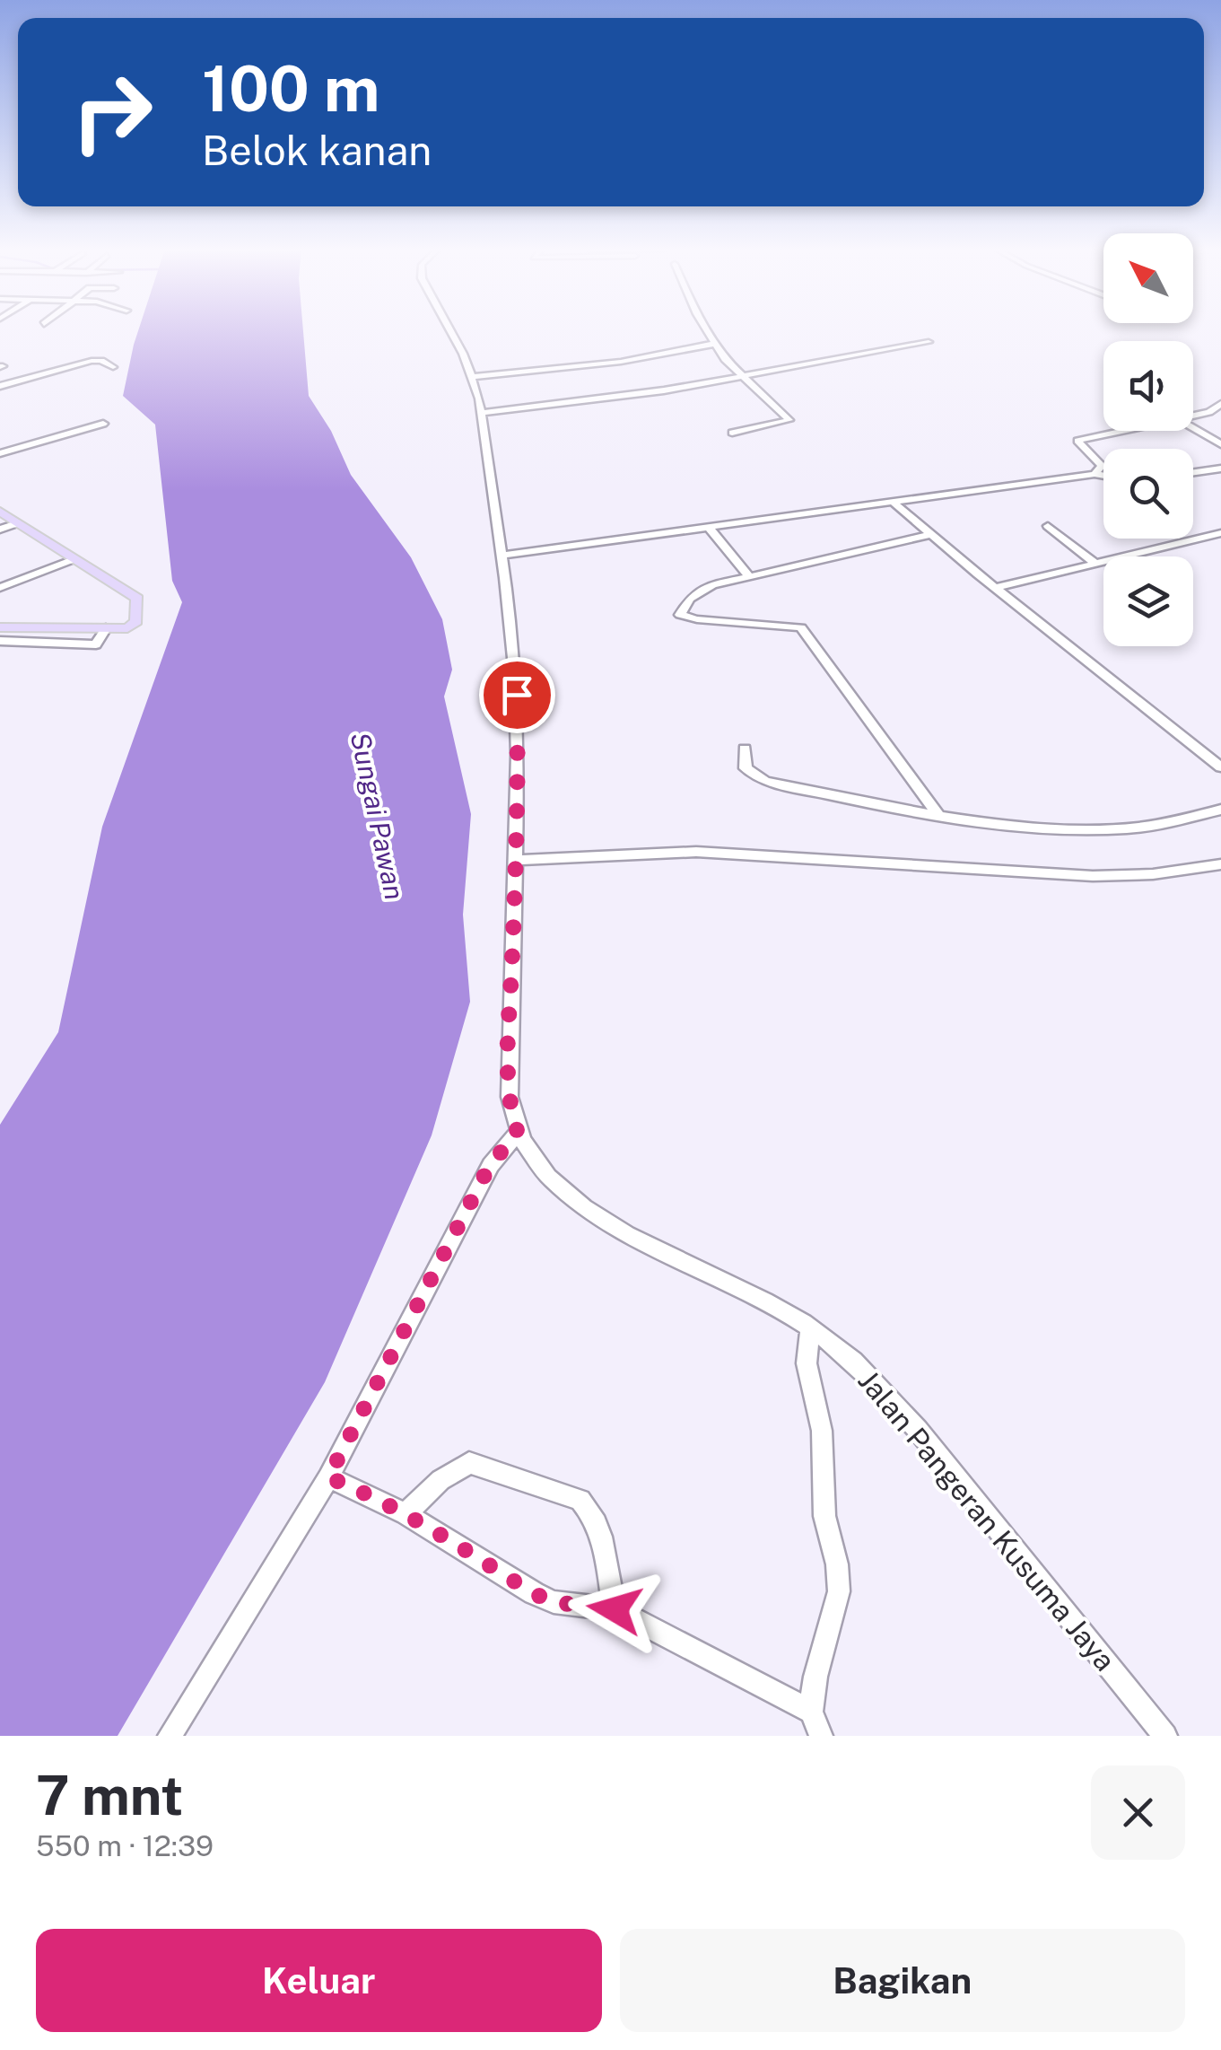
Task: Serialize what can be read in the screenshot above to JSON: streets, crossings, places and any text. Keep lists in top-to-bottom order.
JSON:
{
  "streets": {
    "street": ["Jalan Pangeran Kusuma Jaya"]
  },
  "water": ["Sungai Pawan"],
  "north": "top left",
  "page": {
    "turn": ["100 m", "Belok kanan"],
    "heading": ["7 mnt", "550 m · 12:39"],
    "buttons": ["Keluar", "Bagikan"]
  }
}
